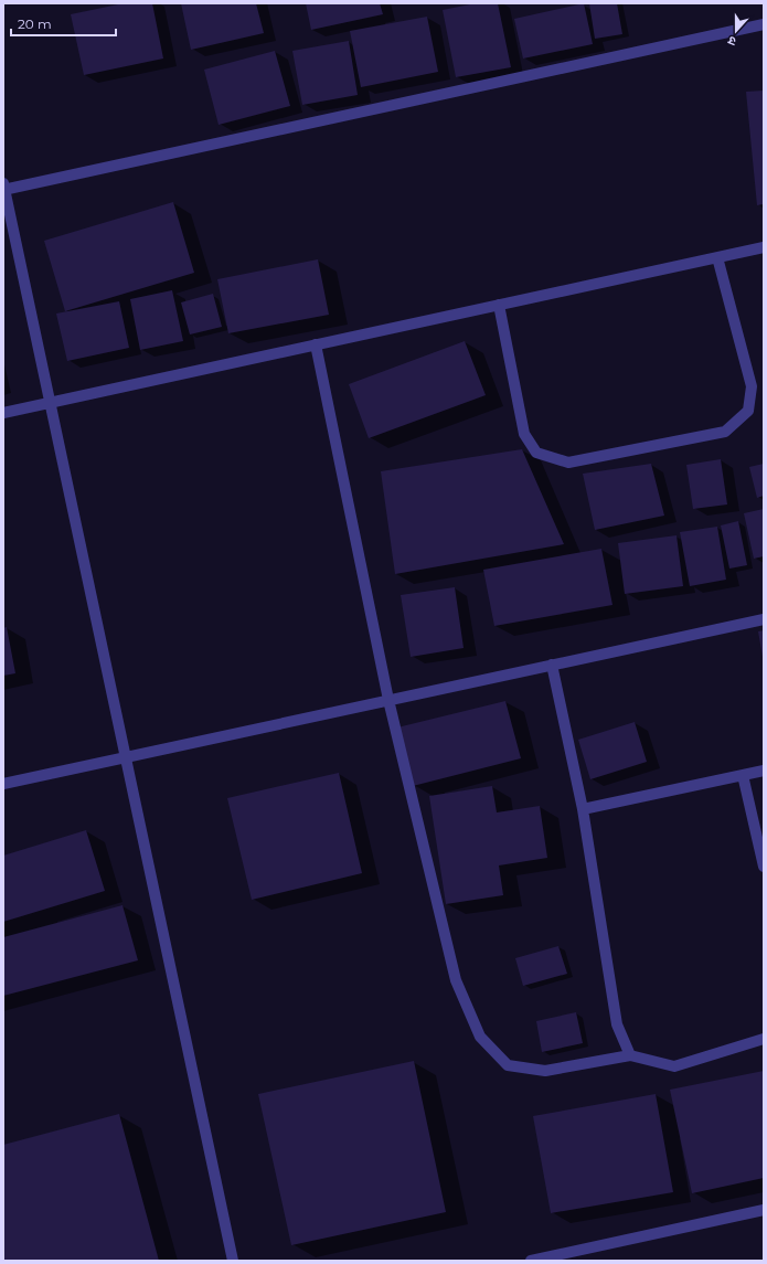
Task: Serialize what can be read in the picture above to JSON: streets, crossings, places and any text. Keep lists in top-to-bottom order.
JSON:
{
  "scale_bar": "20 m",
  "north": "bottom"
}
